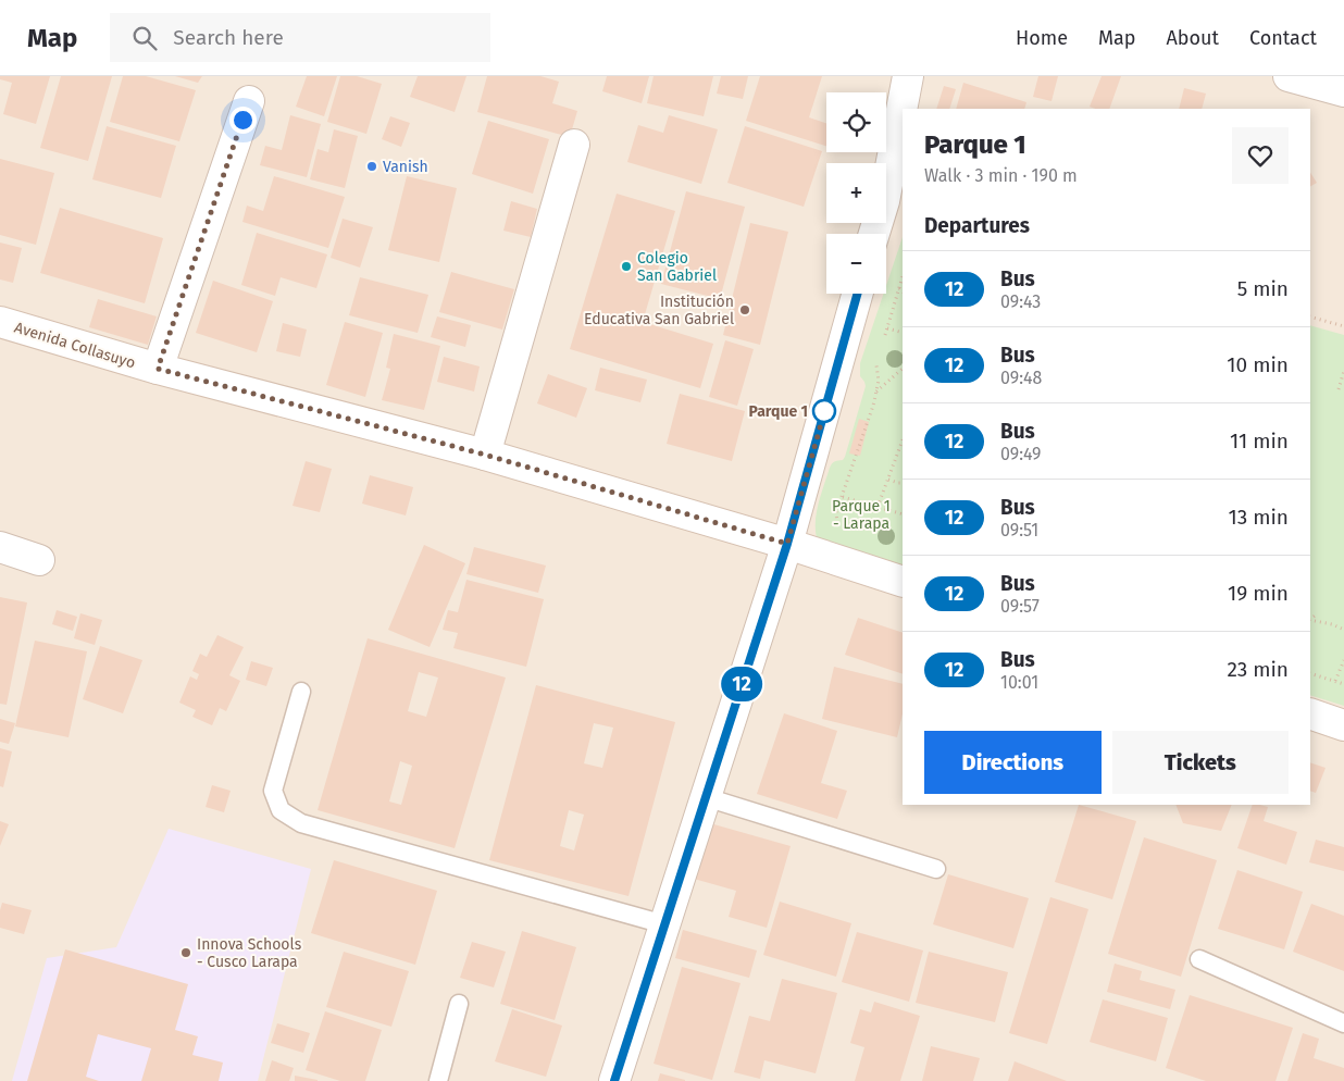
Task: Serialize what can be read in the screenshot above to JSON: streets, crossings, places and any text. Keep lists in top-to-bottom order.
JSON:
{
  "streets": {
    "street": ["Avenida Collasuyo"]
  },
  "parks": ["Parque 1 - Larapa"],
  "places": [
    "Vanish",
    "Colegio San Gabriel",
    "Institución Educativa San Gabriel",
    "Parque 1",
    "Innova Schools - Cusco Larapa"
  ],
  "lines": ["bus line 12"],
  "page": {
    "header": "Map",
    "search": "Search here",
    "nav": [
      "Home",
      "Map",
      "About",
      "Contact"
    ],
    "on_map": "12",
    "map_buttons": ["+", "−"],
    "heading": [
      ["Parque 1", "Walk · 3 min · 190 m"],
      "Departures"
    ],
    "list": [
      {
        "mark": "12",
        "name": "Bus",
        "note": "09:43",
        "value": "5 min"
      },
      {
        "mark": "12",
        "name": "Bus",
        "note": "09:48",
        "value": "10 min"
      },
      {
        "mark": "12",
        "name": "Bus",
        "note": "09:49",
        "value": "11 min"
      },
      {
        "mark": "12",
        "name": "Bus",
        "note": "09:51",
        "value": "13 min"
      },
      {
        "mark": "12",
        "name": "Bus",
        "note": "09:57",
        "value": "19 min"
      },
      {
        "mark": "12",
        "name": "Bus",
        "note": "10:01",
        "value": "23 min"
      }
    ],
    "buttons": ["Directions", "Tickets"]
  }
}
